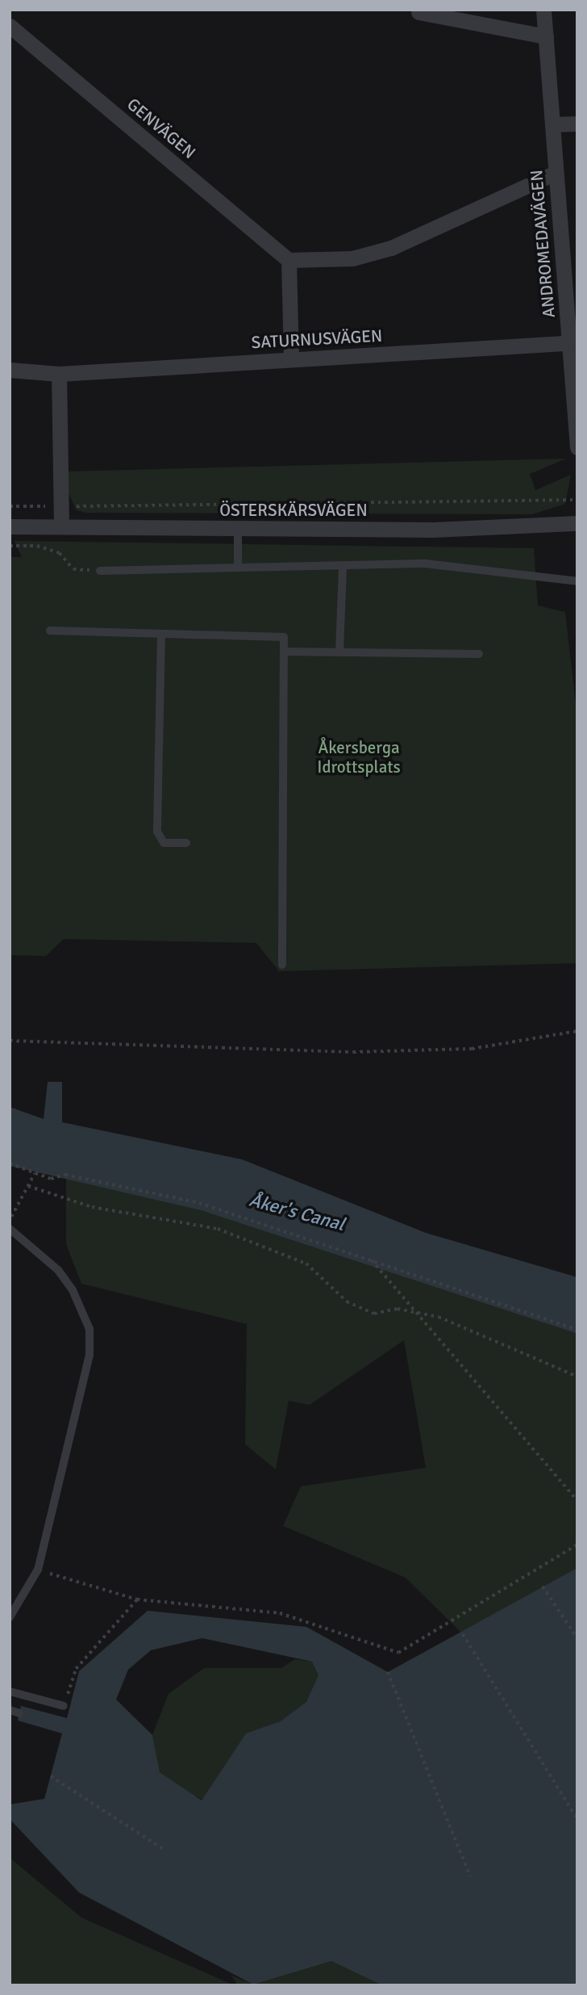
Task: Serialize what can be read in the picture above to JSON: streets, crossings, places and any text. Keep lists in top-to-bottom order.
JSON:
{
  "streets": {
    "street": [
      "GENVÄGEN",
      "ANDROMEDAVÄGEN",
      "SATURNUSVÄGEN",
      "ÖSTERSKÄRSVÄGEN"
    ]
  },
  "crossings": [
    ["ANDROMEDAVÄGEN", "SATURNUSVÄGEN"]
  ],
  "water": ["Åker's Canal"],
  "parks": ["Åkersberga Idrottsplats"]
}
